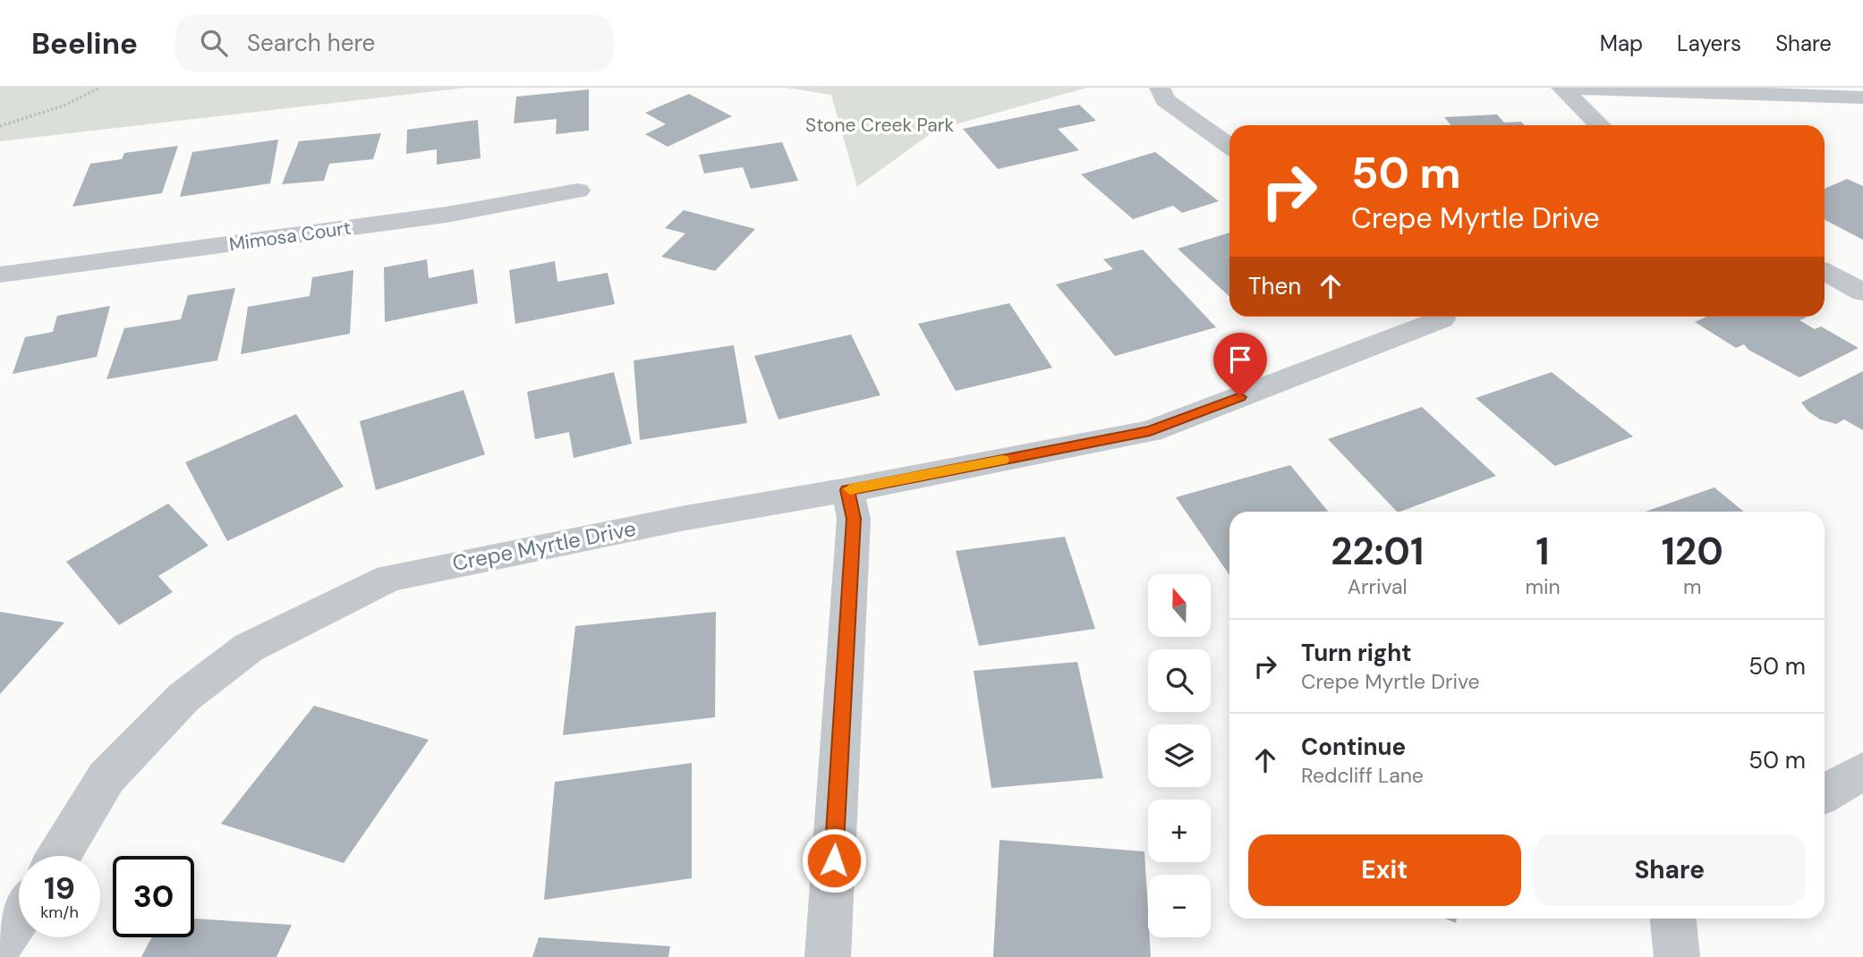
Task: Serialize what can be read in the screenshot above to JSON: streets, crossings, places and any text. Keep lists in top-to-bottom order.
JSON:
{
  "streets": {
    "street": ["Mimosa Court", "Crepe Myrtle Drive"]
  },
  "parks": ["Stone Creek Park"],
  "north": "top",
  "page": {
    "header": "Beeline",
    "search": "Search here",
    "nav": ["Map", "Layers", "Share"],
    "turn": ["50 m", "Crepe Myrtle Drive"],
    "then": "Then",
    "eta": [
      "22:01",
      "Arrival",
      "1",
      "min",
      "120",
      "m"
    ],
    "map_buttons": ["+", "−"],
    "list": [
      {
        "name": "Turn right",
        "note": "Crepe Myrtle Drive",
        "value": "50 m"
      },
      {
        "name": "Continue",
        "note": "Redcliff Lane",
        "value": "50 m"
      }
    ],
    "buttons": ["Exit", "Share"],
    "speed": "19 km/h",
    "limit": "30"
  }
}
